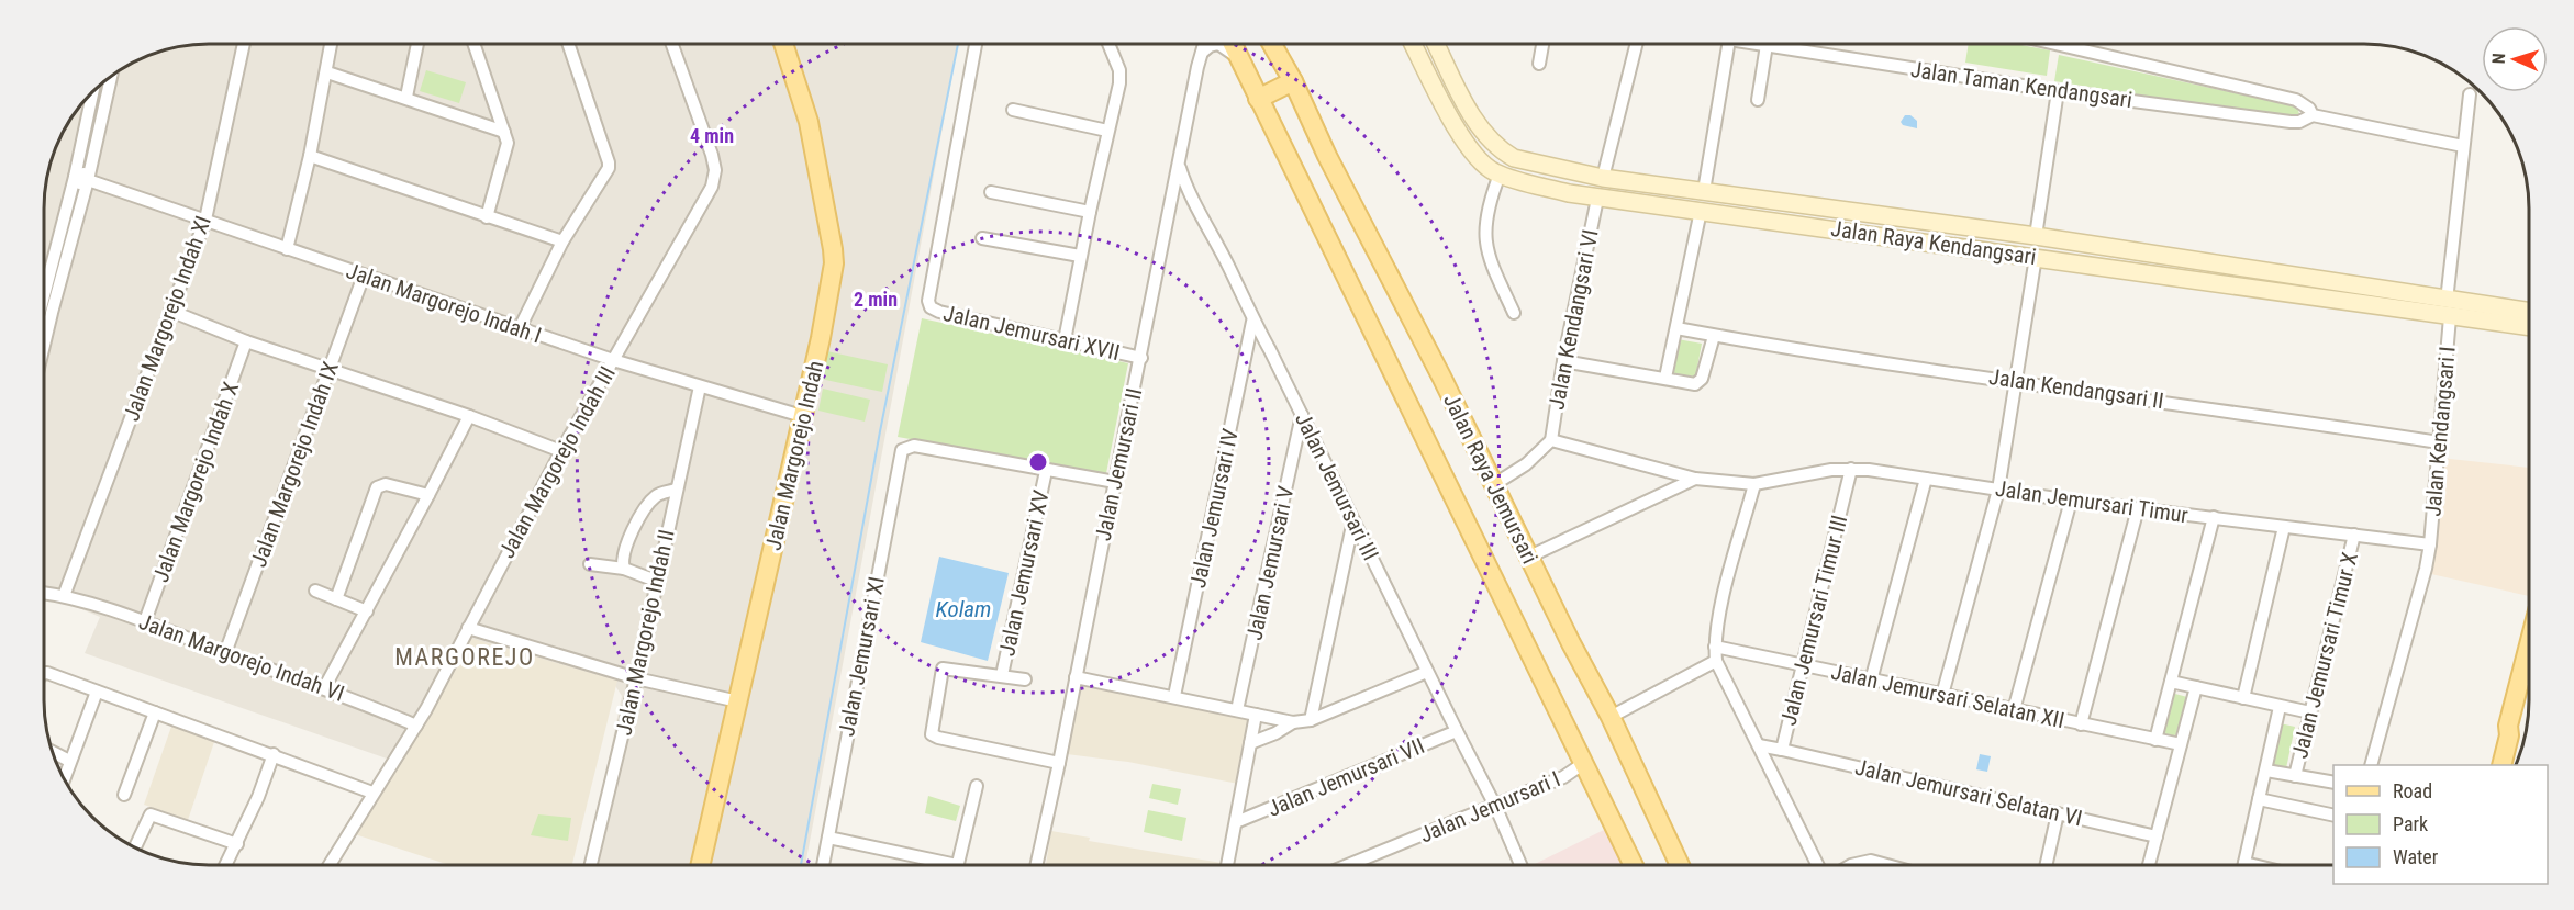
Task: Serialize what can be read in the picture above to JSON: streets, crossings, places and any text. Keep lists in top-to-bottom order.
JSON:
{
  "streets": {
    "main road": ["Jalan Raya Kendangsari", "Jalan Margorejo Indah", "Jalan Raya Jemursari"],
    "street": [
      "Jalan Taman Kendangsari",
      "Jalan Margorejo Indah I",
      "Jalan Margorejo Indah XI",
      "Jalan Kendangsari VI",
      "Jalan Jemursari XVII",
      "Jalan Kendangsari II",
      "Jalan Kendangsari I",
      "Jalan Margorejo Indah III",
      "Jalan Margorejo Indah IX",
      "Jalan Jemursari II",
      "Jalan Margorejo Indah X",
      "Jalan Jemursari III",
      "Jalan Jemursari Timur",
      "Jalan Jemursari IV",
      "Jalan Jemursari V",
      "Jalan Jemursari XV",
      "Jalan Jemursari Timur III",
      "Jalan Margorejo Indah II",
      "Jalan Jemursari Timur X",
      "Jalan Jemursari XI",
      "Jalan Margorejo Indah VI",
      "Jalan Jemursari Selatan XII",
      "Jalan Jemursari VII",
      "Jalan Jemursari Selatan VI",
      "Jalan Jemursari I"
    ]
  },
  "crossings": [
    ["Jalan Raya Kendangsari", "Jalan Kendangsari VI"],
    ["Jalan Raya Kendangsari", "Jalan Kendangsari I"],
    ["Jalan Margorejo Indah I", "Jalan Margorejo Indah XI"],
    ["Jalan Margorejo Indah I", "Jalan Margorejo Indah"],
    ["Jalan Margorejo Indah I", "Jalan Margorejo Indah III"],
    ["Jalan Margorejo Indah I", "Jalan Margorejo Indah IX"],
    ["Jalan Margorejo Indah I", "Jalan Margorejo Indah II"],
    ["Jalan Margorejo Indah XI", "Jalan Margorejo Indah VI"],
    ["Jalan Kendangsari VI", "Jalan Jemursari Timur"],
    ["Jalan Jemursari XVII", "Jalan Jemursari II"],
    ["Jalan Kendangsari II", "Jalan Kendangsari I"],
    ["Jalan Kendangsari I", "Jalan Jemursari Timur"],
    ["Jalan Margorejo Indah III", "Jalan Margorejo Indah VI"],
    ["Jalan Margorejo Indah IX", "Jalan Margorejo Indah VI"],
    ["Jalan Jemursari II", "Jalan Jemursari III"],
    ["Jalan Raya Jemursari", "Jalan Jemursari I"],
    ["Jalan Margorejo Indah X", "Jalan Margorejo Indah VI"],
    ["Jalan Jemursari III", "Jalan Jemursari IV"],
    ["Jalan Jemursari III", "Jalan Jemursari V"],
    ["Jalan Jemursari III", "Jalan Jemursari VII"],
    ["Jalan Jemursari III", "Jalan Jemursari I"],
    ["Jalan Jemursari Timur", "Jalan Jemursari Timur III"],
    ["Jalan Jemursari Timur", "Jalan Jemursari Timur X"],
    ["Jalan Jemursari XV", "Jalan Jemursari XI"],
    ["Jalan Jemursari Timur III", "Jalan Jemursari Selatan XII"],
    ["Jalan Jemursari Timur III", "Jalan Jemursari Selatan VI"]
  ],
  "districts": ["MARGOREJO"],
  "water": ["Kolam"],
  "legend": ["Road", "Park", "Water"],
  "north": "left",
  "rings": ["4 min", "2 min"]
}
